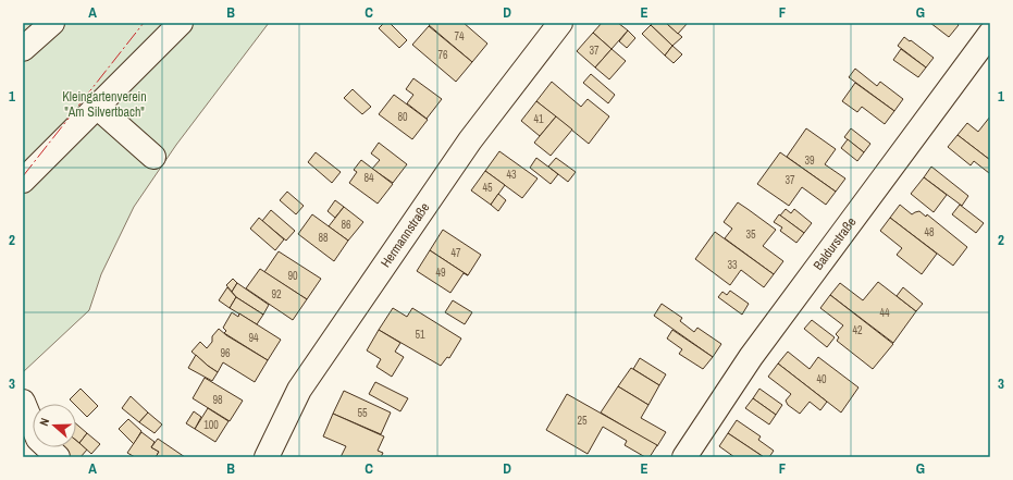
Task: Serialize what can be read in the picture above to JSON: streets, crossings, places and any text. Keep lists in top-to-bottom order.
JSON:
{
  "streets": {
    "street": ["Hermannstraße", "Baldurstraße"]
  },
  "parks": ["Kleingartenverein \"Am Silvertbach\""],
  "house_numbers": [
    "74",
    "37",
    "76",
    "80",
    "41",
    "39",
    "43",
    "84",
    "37",
    "45",
    "86",
    "48",
    "35",
    "88",
    "47",
    "33",
    "49",
    "90",
    "92",
    "44",
    "42",
    "51",
    "94",
    "96",
    "40",
    "98",
    "55",
    "25",
    "100"
  ],
  "north": "left",
  "grid": {
    "columns": [
      "A",
      "B",
      "C",
      "D",
      "E",
      "F",
      "G"
    ],
    "rows": ["1", "2", "3"]
  }
}
